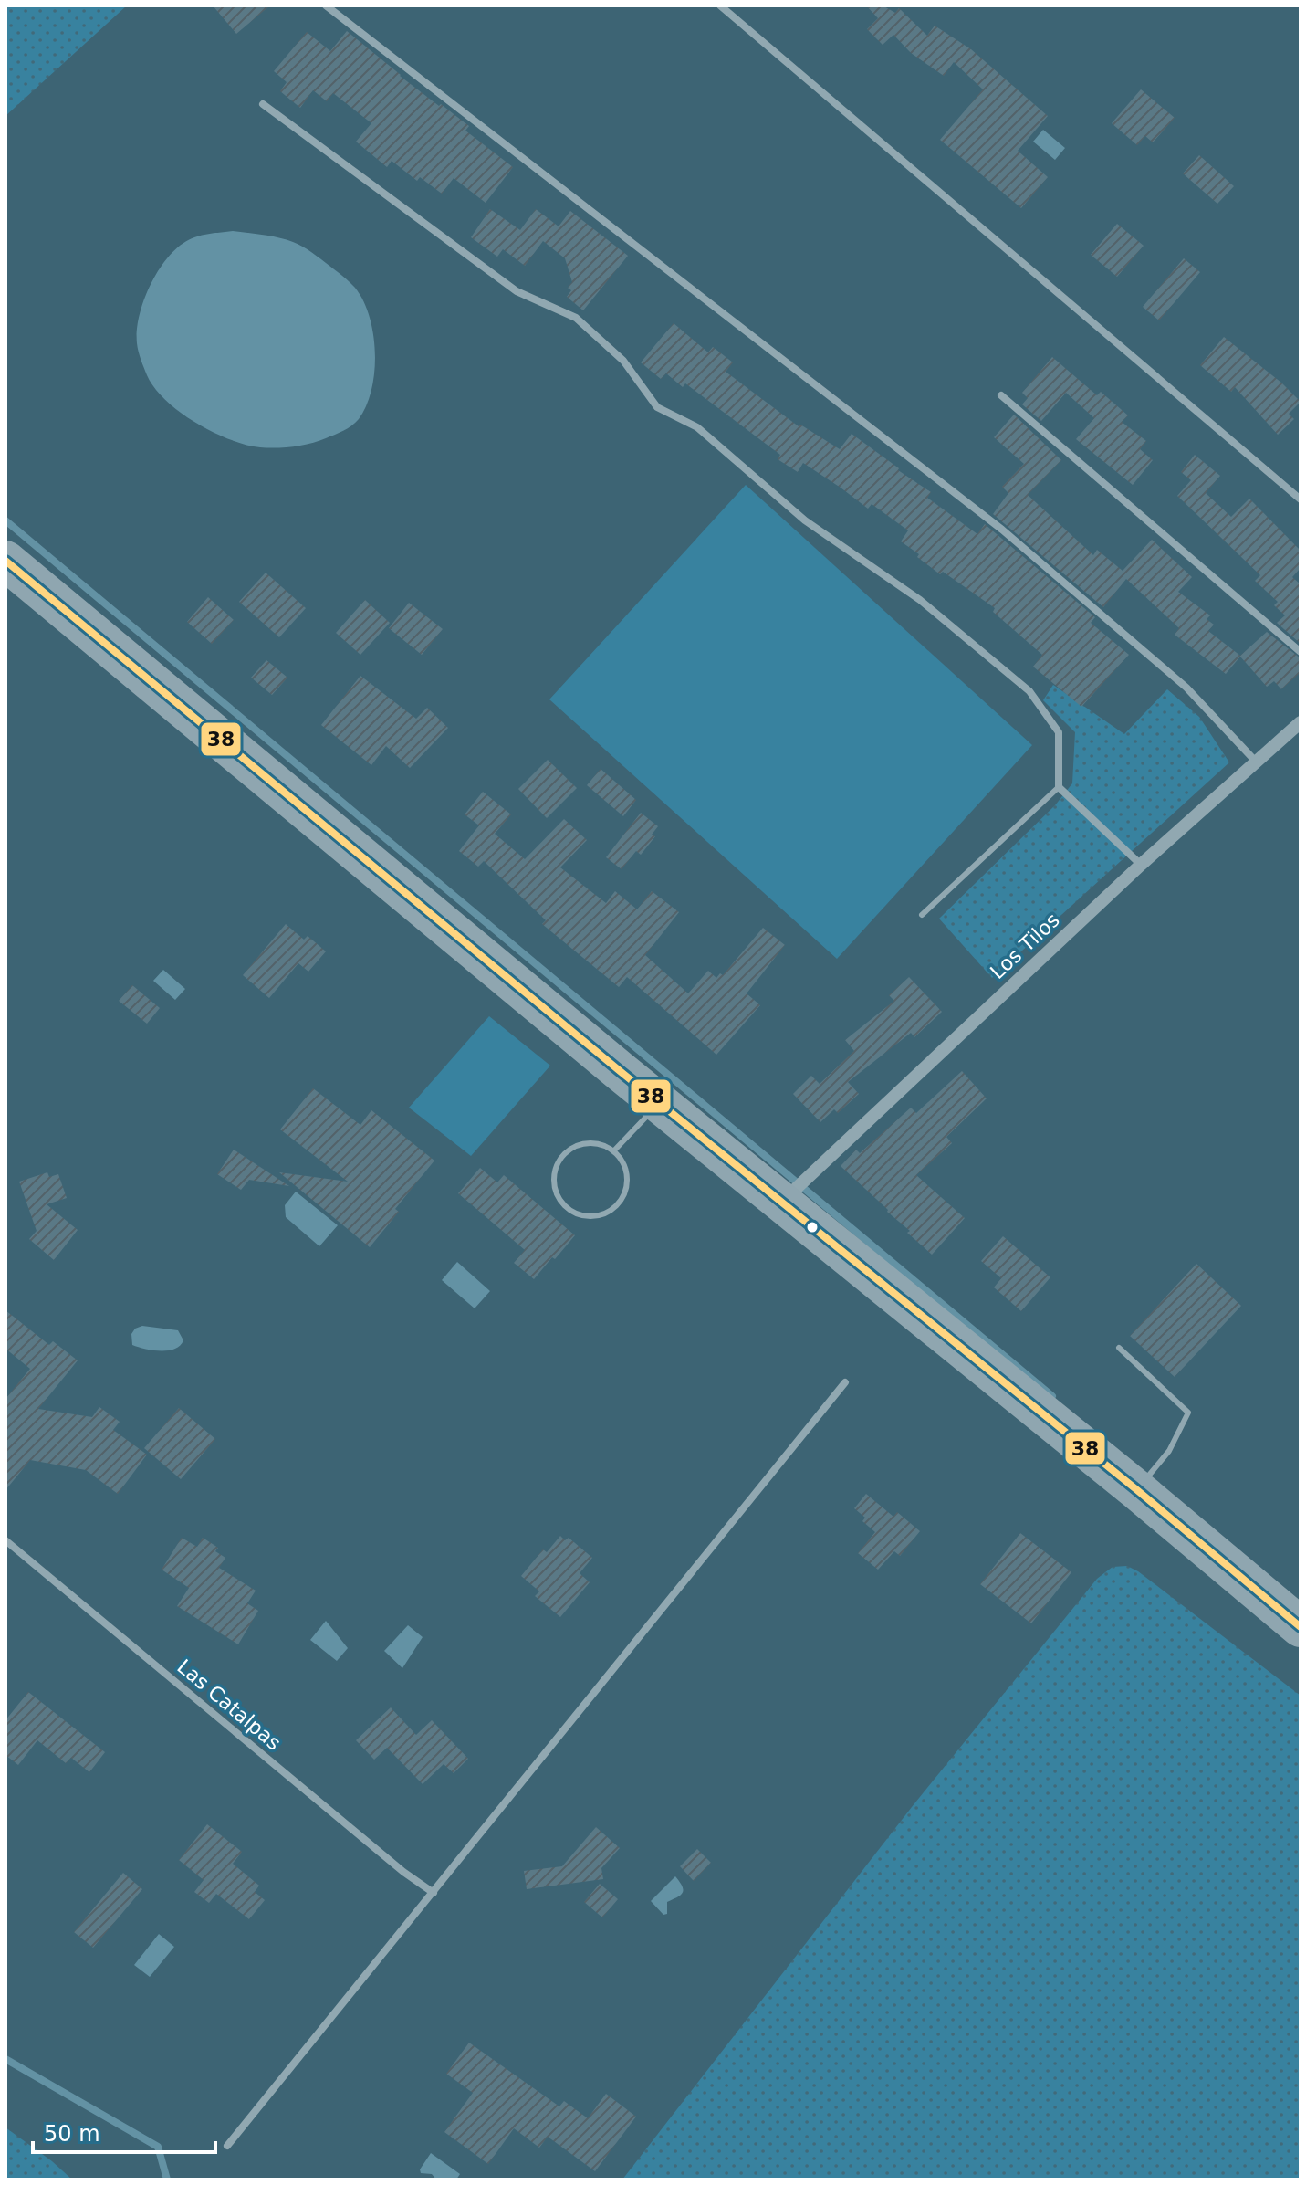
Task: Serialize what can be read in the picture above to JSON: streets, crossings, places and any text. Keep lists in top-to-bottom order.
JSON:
{
  "streets": {
    "street": ["Los Tilos", "Las Catalpas"]
  },
  "lines": ["transit line 38"],
  "scale_bar": "50 m"
}
